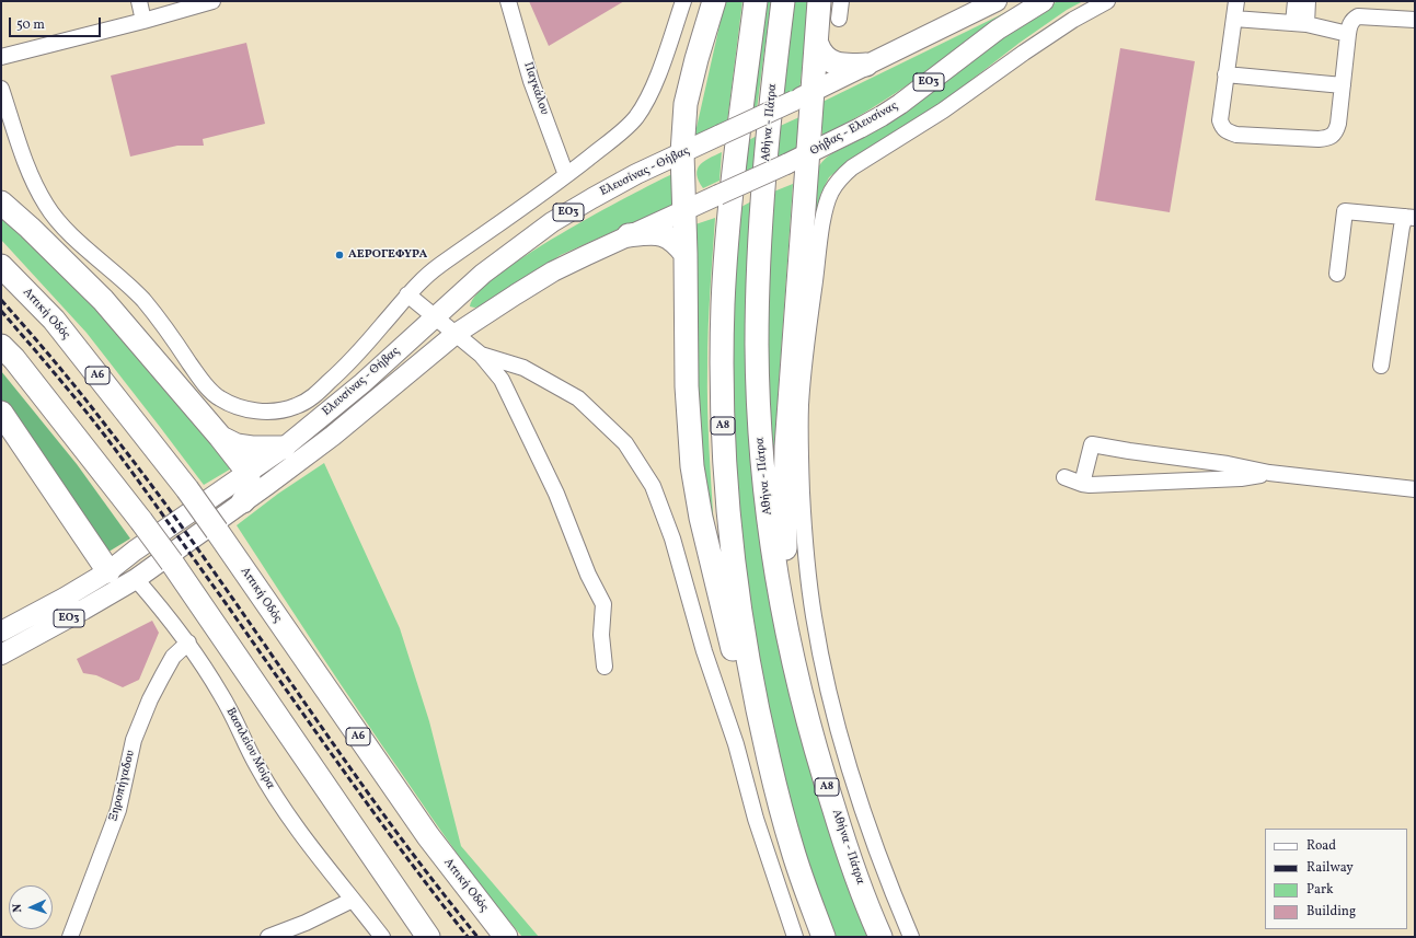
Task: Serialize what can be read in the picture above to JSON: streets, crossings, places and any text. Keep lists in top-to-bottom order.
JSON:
{
  "streets": {
    "highway": [
      "Αθήνα - Πάτρα",
      "Αττική Οδός",
      "Α6",
      "Α8"
    ],
    "main road": ["ΕΟ3", "Θήβας - Ελευσίνας", "Ελευσίνας - Θήβας"],
    "street": ["Παγκάλου", "Βασιλείου Μοίρα", "Ξηροπήγαδου"]
  },
  "crossings": [
    ["ΕΟ3", "Ελευσίνας - Θήβας"],
    ["Θήβας - Ελευσίνας", "Ελευσίνας - Θήβας"],
    ["Ελευσίνας - Θήβας", "Βασιλείου Μοίρα"],
    ["Βασιλείου Μοίρα", "Ξηροπήγαδου"]
  ],
  "places": ["ΑΕΡΟΓΕΦΥΡΑ"],
  "legend": [
    "Road",
    "Railway",
    "Park",
    "Building"
  ],
  "scale_bar": "50 m",
  "north": "left"
}
